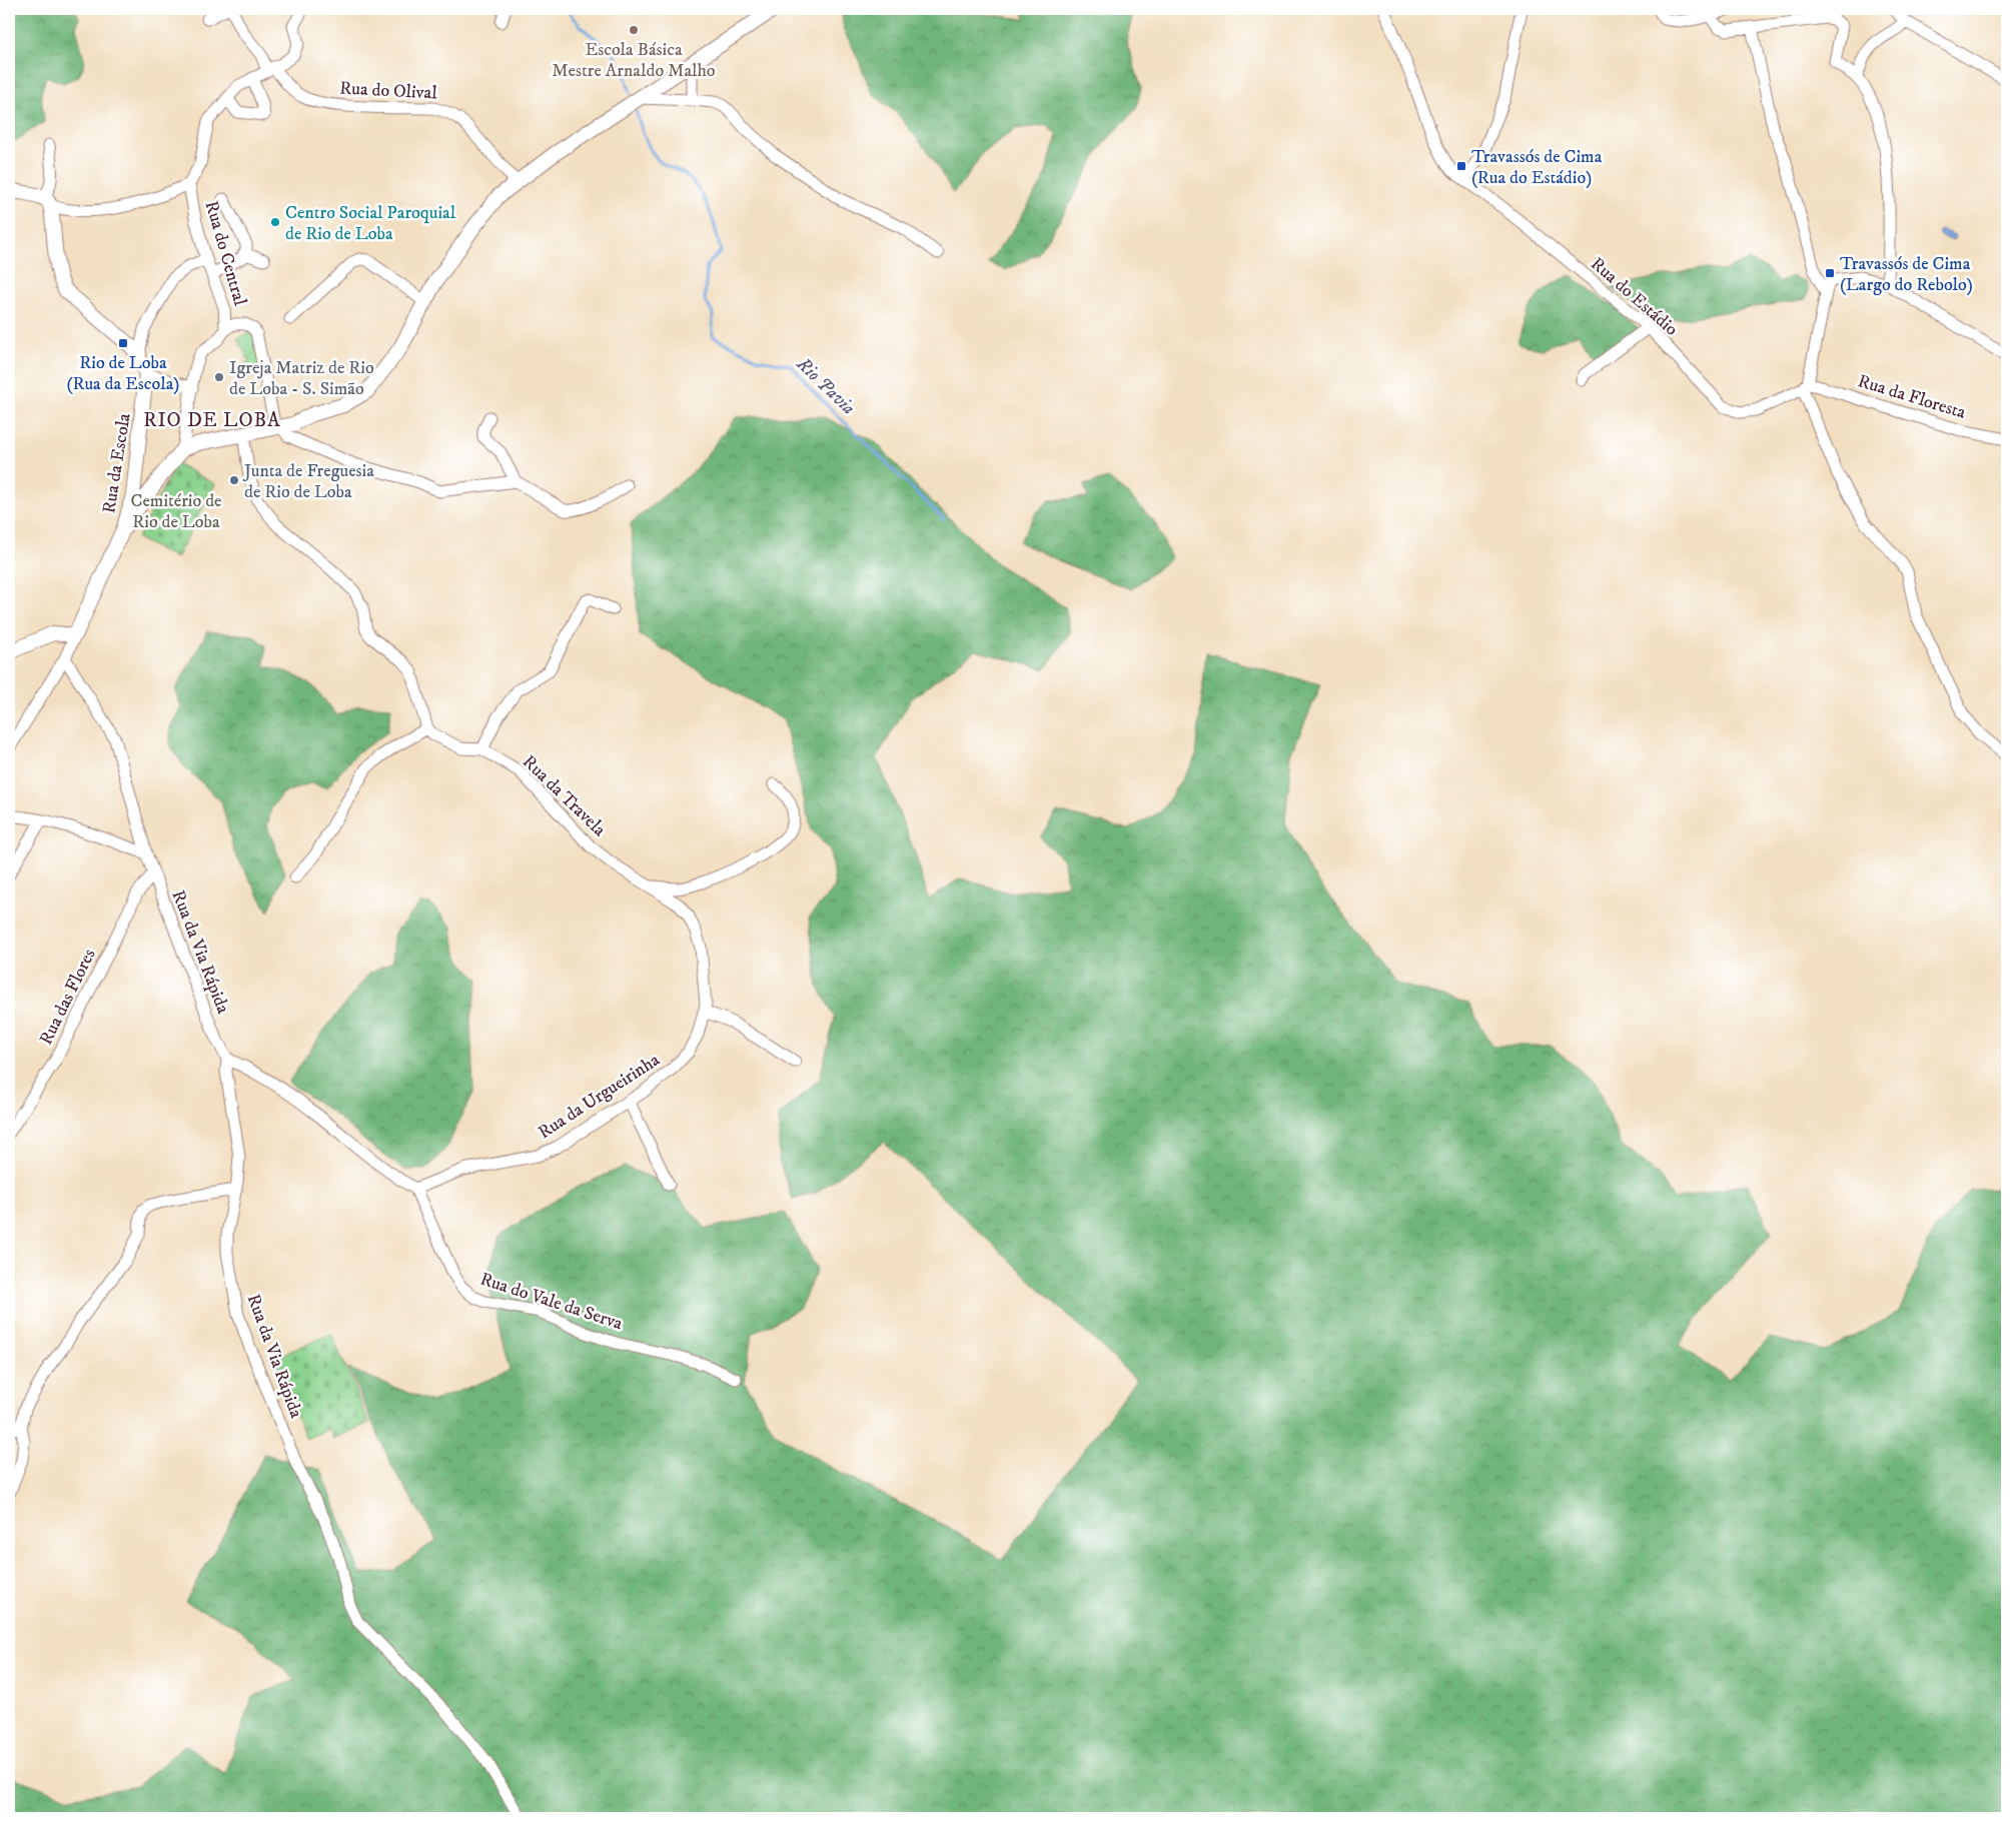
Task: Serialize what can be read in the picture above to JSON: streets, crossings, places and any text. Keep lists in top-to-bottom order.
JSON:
{
  "streets": {
    "street": [
      "Rua do Olival",
      "Rua do Central",
      "Rua do Estádio",
      "Rua da Floresta",
      "Rua da Escola",
      "Rua da Travela",
      "Rua da Via Rápida",
      "Rua das Flores",
      "Rua da Urgueirinha",
      "Rua do Vale da Serva"
    ]
  },
  "crossings": [
    ["Rua do Olival", "Rua do Central"],
    ["Rua do Estádio", "Rua da Floresta"],
    ["Rua da Travela", "Rua da Urgueirinha"],
    ["Rua da Via Rápida", "Rua das Flores"],
    ["Rua da Urgueirinha", "Rua do Vale da Serva"]
  ],
  "districts": ["RIO DE LOBA"],
  "water": ["Rio Pavia"],
  "parks": ["Cemitério de Rio de Loba"],
  "places": {
    "other": [
      "Escola Básica Mestre Arnaldo Malho",
      "Centro Social Paroquial de Rio de Loba",
      "Igreja Matriz de Rio de Loba - S. Simão",
      "Junta de Freguesia de Rio de Loba"
    ],
    "transit": ["Travassós de Cima (Rua do Estádio)", "Travassós de Cima (Largo do Rebolo)", "Rio de Loba (Rua da Escola)"]
  }
}
